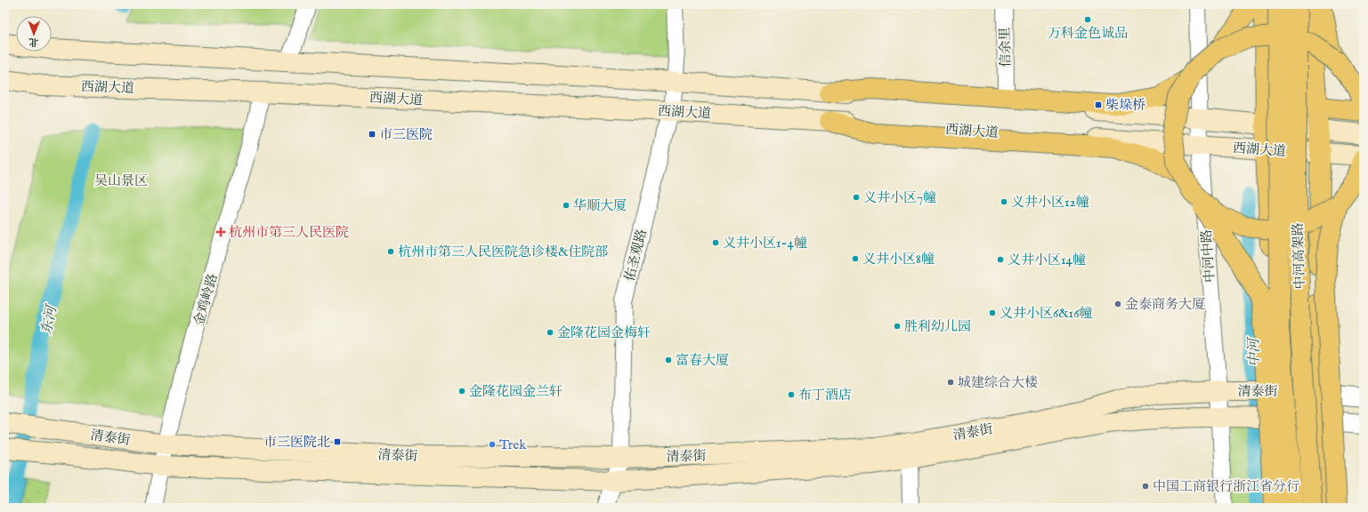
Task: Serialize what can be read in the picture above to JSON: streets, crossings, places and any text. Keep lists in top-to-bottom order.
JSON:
{
  "streets": {
    "main road": ["西湖大道", "中河高架路", "清泰街"],
    "street": [
      "信余里",
      "佑圣观路",
      "中河中路",
      "金鸡岭路"
    ]
  },
  "crossings": [
    ["西湖大道", "佑圣观路"],
    ["西湖大道", "中河中路"],
    ["西湖大道", "金鸡岭路"],
    ["佑圣观路", "清泰街"],
    ["中河中路", "清泰街"],
    ["金鸡岭路", "清泰街"]
  ],
  "water": ["东河", "中河"],
  "parks": ["吴山景区"],
  "places": {
    "other": [
      "万科金色诚品",
      "义井小区7幢",
      "义井小区12幢",
      "华顺大厦",
      "义井小区1-4幢",
      "杭州市第三人民医院急诊楼&住院部",
      "义井小区8幢",
      "义井小区14幢",
      "金泰商务大厦",
      "义井小区6&16幢",
      "胜利幼儿园",
      "金隆花园金梅轩",
      "富春大厦",
      "城建综合大楼",
      "金隆花园金兰轩",
      "布丁酒店",
      "Trek",
      "中国工商银行浙江省分行"
    ],
    "transit": ["柴垛桥", "市三医院", "市三医院北"],
    "health": ["杭州市第三人民医院"]
  },
  "north": "bottom"
}
